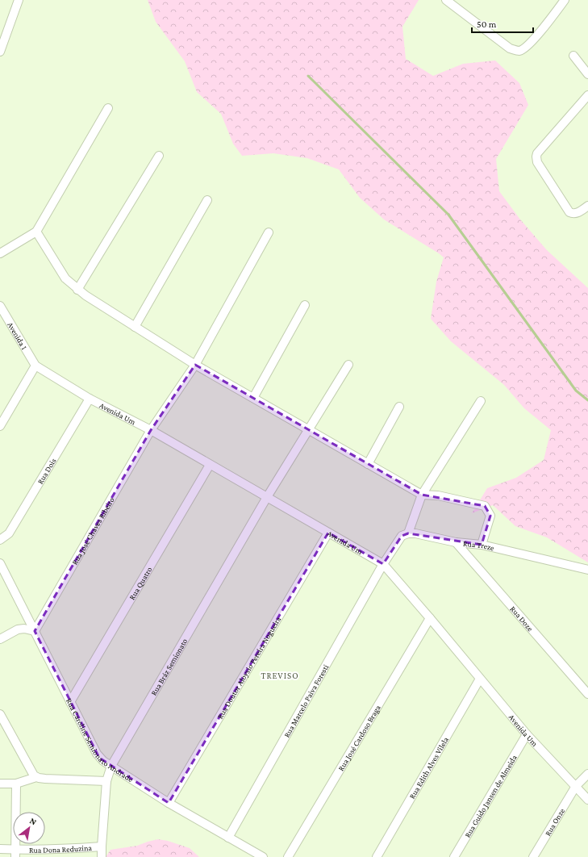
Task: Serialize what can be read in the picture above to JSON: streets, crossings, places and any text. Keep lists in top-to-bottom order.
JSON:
{
  "streets": {
    "street": [
      "Avenida 1",
      "Avenida Um",
      "Rua Dois",
      "Rua José Chaves Ribeiro",
      "Rua Treze",
      "Rua Quatro",
      "Rua Doze",
      "Rua Bráz Semionato",
      "Rua Doutor Aloysio Pereira Nogueira",
      "Rua Marcelo Paiva Foresti",
      "Rua José Cardoso Braga",
      "Rua Caroline Semionato Andrade",
      "Rua Edith Alves Vilela",
      "Rua Guido Jansen de Almeida",
      "Rua Onze",
      "Rua Dona Reduzina"
    ]
  },
  "crossings": [
    ["Avenida 1", "Avenida Um"],
    ["Avenida Um", "Rua Dois"],
    ["Avenida Um", "Rua José Chaves Ribeiro"],
    ["Avenida Um", "Rua Quatro"],
    ["Avenida Um", "Rua Bráz Semionato"],
    ["Avenida Um", "Rua Doutor Aloysio Pereira Nogueira"],
    ["Avenida Um", "Rua Marcelo Paiva Foresti"],
    ["Avenida Um", "Rua José Cardoso Braga"],
    ["Avenida Um", "Rua Edith Alves Vilela"],
    ["Avenida Um", "Rua Guido Jansen de Almeida"],
    ["Avenida Um", "Rua Onze"],
    ["Rua José Chaves Ribeiro", "Rua Caroline Semionato Andrade"],
    ["Rua Treze", "Rua Doze"],
    ["Rua Quatro", "Rua Caroline Semionato Andrade"],
    ["Rua Bráz Semionato", "Rua Caroline Semionato Andrade"],
    ["Rua Bráz Semionato", "Rua Dona Reduzina"],
    ["Rua Doutor Aloysio Pereira Nogueira", "Rua Caroline Semionato Andrade"],
    ["Rua Marcelo Paiva Foresti", "Rua Caroline Semionato Andrade"]
  ],
  "districts": ["TREVISO"],
  "scale_bar": "50 m",
  "north": "top right"
}
